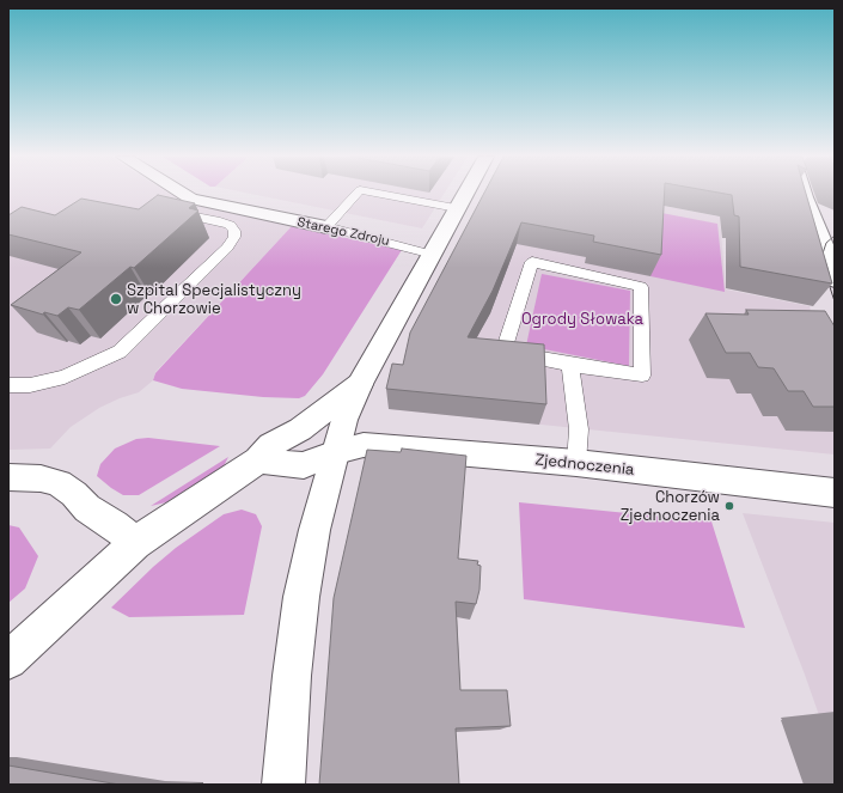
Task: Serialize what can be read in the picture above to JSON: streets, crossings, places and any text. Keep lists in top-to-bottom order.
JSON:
{
  "streets": {
    "street": ["Starego Zdroju", "Zjednoczenia"]
  },
  "parks": ["Ogrody Słowaka"],
  "places": ["Szpital Specjalistyczny w Chorzowie", "Chorzów Zjednoczenia"]
}
